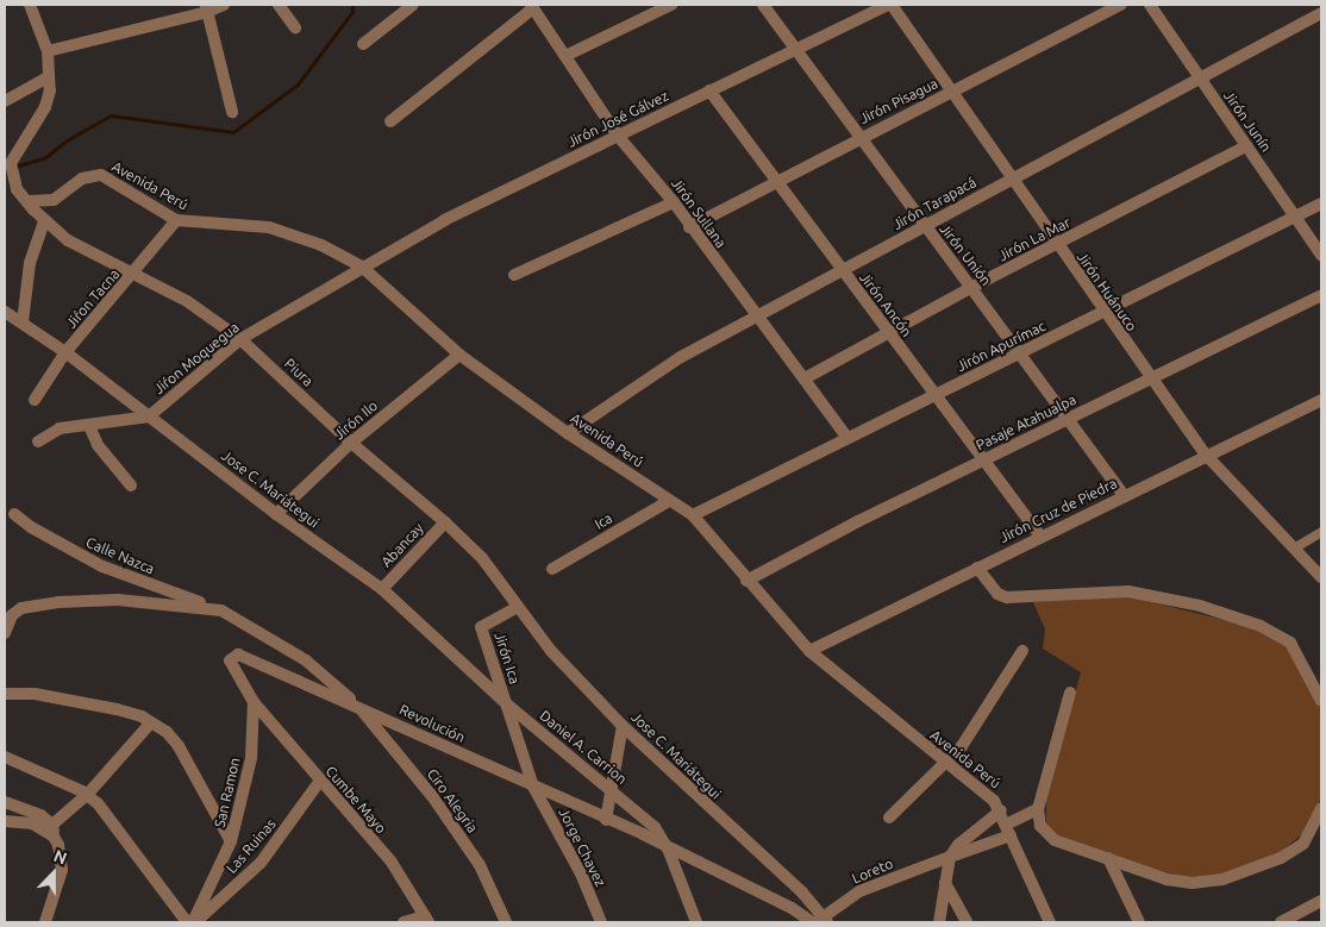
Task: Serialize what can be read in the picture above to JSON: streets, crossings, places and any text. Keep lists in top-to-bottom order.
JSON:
{
  "streets": {
    "street": [
      "Jirón Pisagua",
      "Jirón José Gálvez",
      "Jirón Junín",
      "Avenida Perú",
      "Jirón Tarapacá",
      "Jirón Sullana",
      "Jirón La Mar",
      "Jirón Unión",
      "Jirón Huánuco",
      "Jiŕon Tacna",
      "Jirón Ancón",
      "Jirón Apurímac",
      "Jiŕon Moquegua",
      "Piura",
      "Jirón Ilo",
      "Pasaje Atahualpa",
      "Jose C. Mariátegui",
      "Jirón Cruz de Piedra",
      "Ica",
      "Abancay",
      "Calle Nazca",
      "Jirón Ica",
      "Revolución",
      "Daniel A. Carrion",
      "San Ramon",
      "Cumbe Mayo",
      "Ciro Alegria",
      "Las Ruinas",
      "Jorge Chavez",
      "Loreto"
    ]
  },
  "crossings": [
    ["Jirón Pisagua", "Jirón Sullana"],
    ["Jirón Pisagua", "Jirón Unión"],
    ["Jirón Pisagua", "Jirón Huánuco"],
    ["Jirón Pisagua", "Jirón Ancón"],
    ["Jirón José Gálvez", "Avenida Perú"],
    ["Jirón José Gálvez", "Jirón Sullana"],
    ["Jirón José Gálvez", "Jirón Unión"],
    ["Jirón José Gálvez", "Jirón Huánuco"],
    ["Jirón José Gálvez", "Jirón Ancón"],
    ["Jirón José Gálvez", "Jiŕon Moquegua"],
    ["Jirón Junín", "Jirón Tarapacá"],
    ["Jirón Junín", "Jirón La Mar"],
    ["Jirón Junín", "Jirón Apurímac"],
    ["Avenida Perú", "Jirón Tarapacá"],
    ["Avenida Perú", "Jiŕon Tacna"],
    ["Avenida Perú", "Jirón Apurímac"],
    ["Avenida Perú", "Jiŕon Moquegua"],
    ["Avenida Perú", "Piura"],
    ["Avenida Perú", "Jirón Ilo"],
    ["Avenida Perú", "Pasaje Atahualpa"],
    ["Avenida Perú", "Jirón Cruz de Piedra"],
    ["Avenida Perú", "Ica"],
    ["Avenida Perú", "Loreto"],
    ["Jirón Tarapacá", "Jirón Sullana"],
    ["Jirón Tarapacá", "Jirón Unión"],
    ["Jirón Tarapacá", "Jirón Huánuco"],
    ["Jirón Tarapacá", "Jirón Ancón"],
    ["Jirón Sullana", "Jirón La Mar"],
    ["Jirón Sullana", "Jirón Apurímac"],
    ["Jirón La Mar", "Jirón Unión"],
    ["Jirón La Mar", "Jirón Huánuco"],
    ["Jirón La Mar", "Jirón Ancón"],
    ["Jirón Unión", "Jirón Apurímac"],
    ["Jirón Unión", "Pasaje Atahualpa"],
    ["Jirón Unión", "Jirón Cruz de Piedra"],
    ["Jirón Huánuco", "Jirón Apurímac"],
    ["Jirón Huánuco", "Pasaje Atahualpa"],
    ["Jirón Huánuco", "Jirón Cruz de Piedra"],
    ["Jiŕon Tacna", "Piura"],
    ["Jiŕon Tacna", "Jose C. Mariátegui"],
    ["Jirón Ancón", "Jirón Apurímac"],
    ["Jirón Ancón", "Pasaje Atahualpa"],
    ["Jirón Ancón", "Jirón Cruz de Piedra"],
    ["Jiŕon Moquegua", "Piura"],
    ["Jiŕon Moquegua", "Jose C. Mariátegui"],
    ["Piura", "Jirón Ilo"],
    ["Piura", "Jose C. Mariátegui"],
    ["Piura", "Abancay"],
    ["Piura", "Jirón Ica"],
    ["Jirón Ilo", "Jose C. Mariátegui"],
    ["Jose C. Mariátegui", "Abancay"],
    ["Jose C. Mariátegui", "Jirón Ica"],
    ["Jose C. Mariátegui", "Daniel A. Carrion"],
    ["Jose C. Mariátegui", "Jorge Chavez"],
    ["Jose C. Mariátegui", "Loreto"],
    ["Jirón Ica", "Daniel A. Carrion"],
    ["Jirón Ica", "Jorge Chavez"],
    ["Revolución", "Daniel A. Carrion"],
    ["Revolución", "San Ramon"],
    ["Revolución", "Cumbe Mayo"],
    ["Revolución", "Ciro Alegria"],
    ["Revolución", "Jorge Chavez"],
    ["Daniel A. Carrion", "Jorge Chavez"],
    ["San Ramon", "Cumbe Mayo"],
    ["San Ramon", "Las Ruinas"],
    ["Cumbe Mayo", "Las Ruinas"]
  ],
  "north": "top"
}
